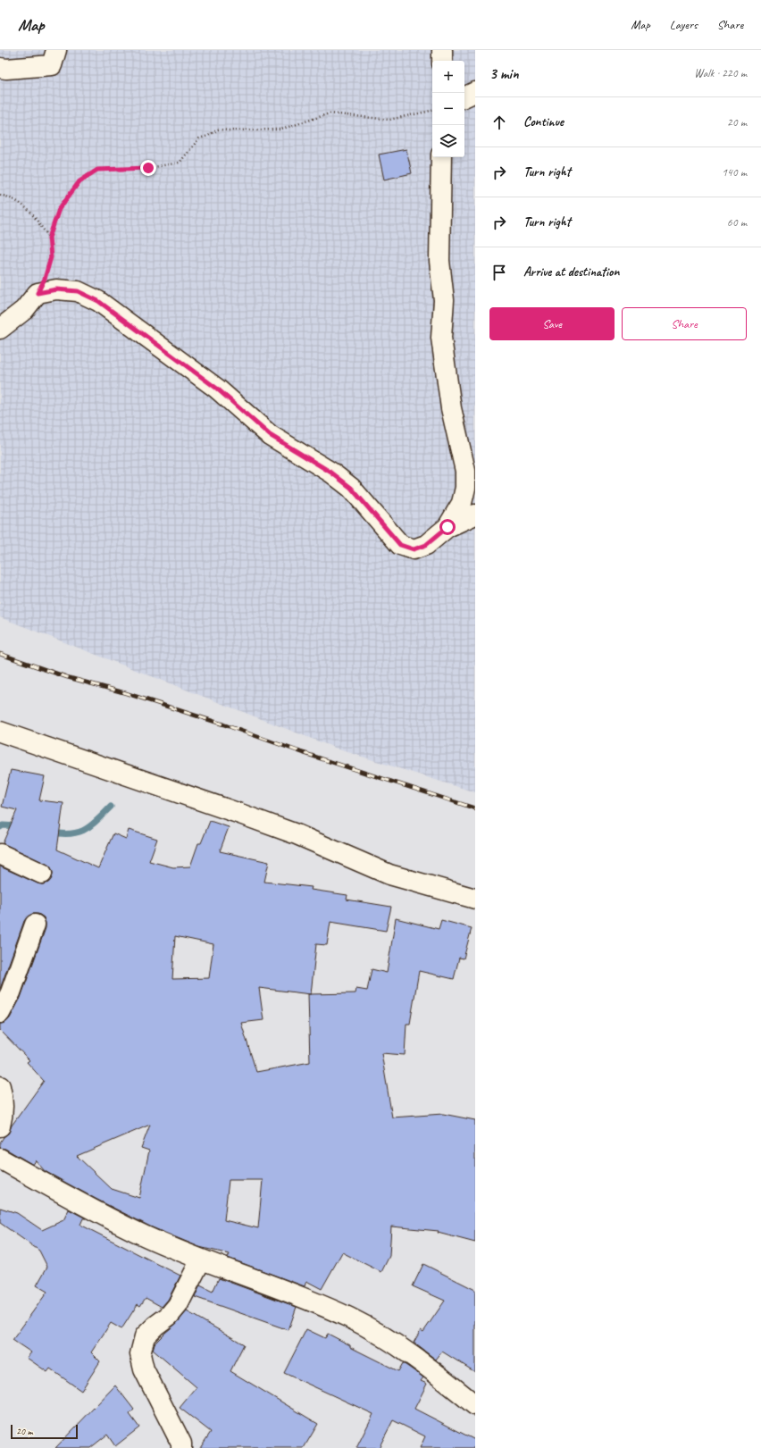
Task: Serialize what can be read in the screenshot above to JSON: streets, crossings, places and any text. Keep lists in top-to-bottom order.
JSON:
{
  "scale_bar": "20 m",
  "page": {
    "header": "Map",
    "nav": ["Map", "Layers", "Share"],
    "heading": ["3 min", "Walk · 220 m"],
    "map_buttons": ["+", "−"],
    "list": [
      ["Continue", "20 m"],
      ["Turn right", "140 m"],
      ["Turn right", "60 m"],
      "Arrive at destination"
    ],
    "buttons": ["Save", "Share"],
    "scale": "20 m"
  }
}
